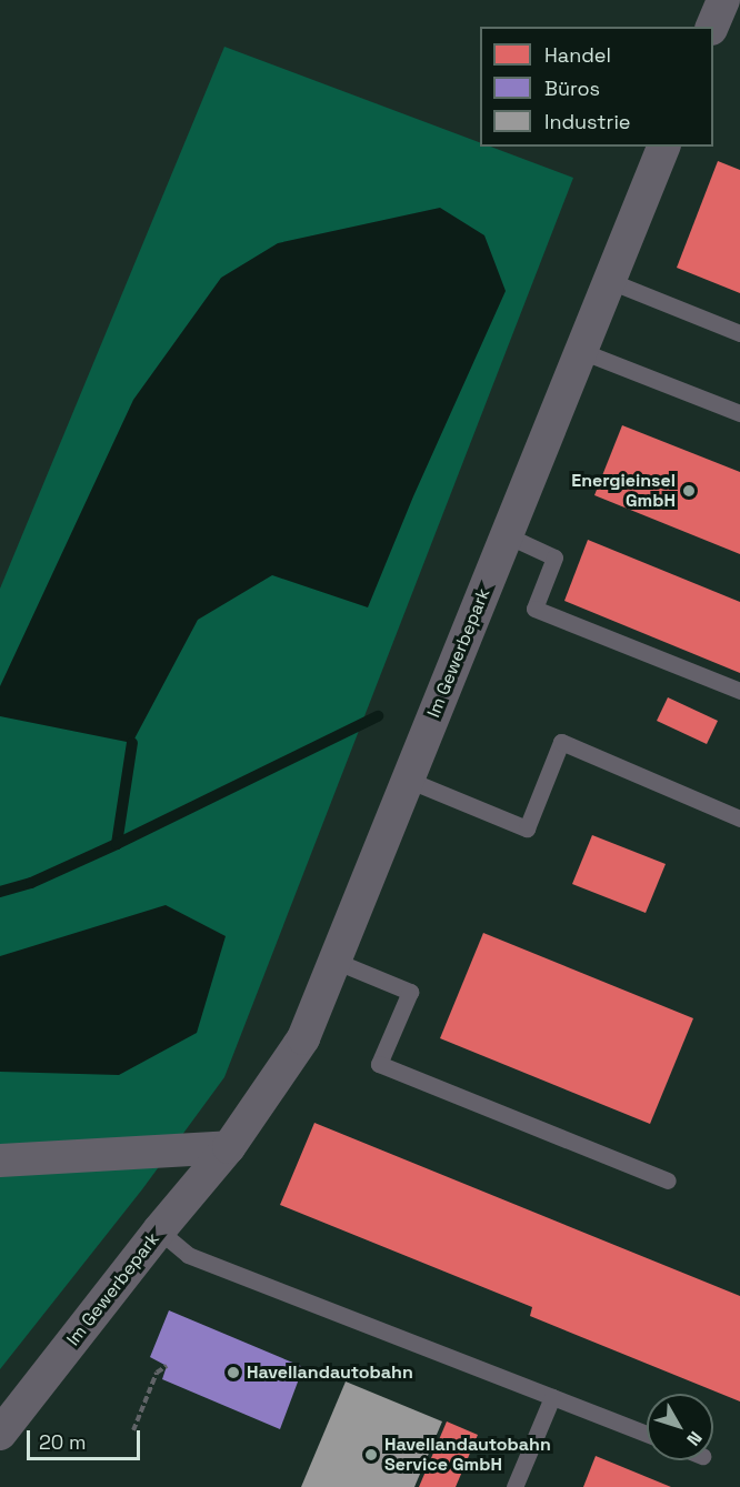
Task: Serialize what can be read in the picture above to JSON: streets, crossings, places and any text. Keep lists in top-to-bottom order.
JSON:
{
  "streets": {
    "street": ["Im Gewerbepark"]
  },
  "places": ["Energieinsel GmbH", "Havellandautobahn", "Havellandautobahn Service GmbH"],
  "legend": ["Handel", "Büros", "Industrie"],
  "scale_bar": "20 m",
  "north": "bottom right"
}
